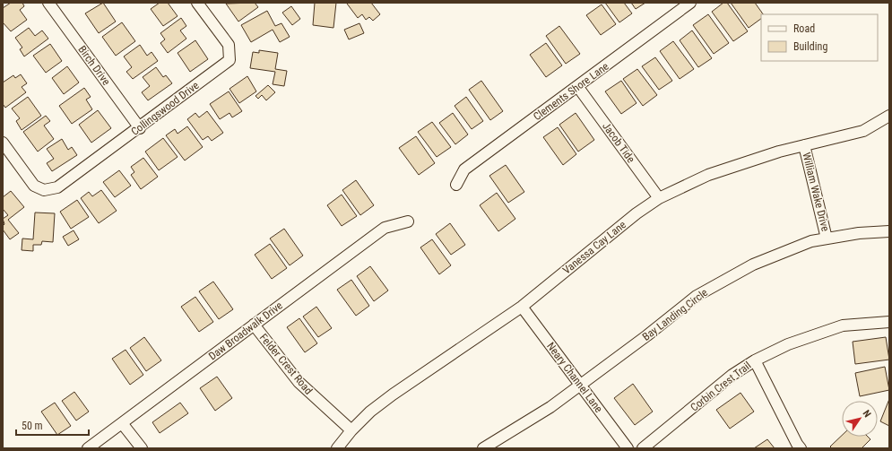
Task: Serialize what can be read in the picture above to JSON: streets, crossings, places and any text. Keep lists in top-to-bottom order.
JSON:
{
  "streets": {
    "street": [
      "Birch Drive",
      "Clements Shore Lane",
      "Collingswood Drive",
      "Jacob Tide",
      "William Wake Drive",
      "Vanessa Cay Lane",
      "Bay Landing Circle",
      "Daw Broadwalk Drive",
      "Felder Crest Road",
      "Neary Channel Lane",
      "Corbin Crest Trail"
    ]
  },
  "crossings": [
    ["Birch Drive", "Collingswood Drive"],
    ["Clements Shore Lane", "Jacob Tide"],
    ["Jacob Tide", "Vanessa Cay Lane"],
    ["William Wake Drive", "Vanessa Cay Lane"],
    ["William Wake Drive", "Bay Landing Circle"],
    ["Vanessa Cay Lane", "Felder Crest Road"],
    ["Vanessa Cay Lane", "Neary Channel Lane"],
    ["Bay Landing Circle", "Neary Channel Lane"],
    ["Daw Broadwalk Drive", "Felder Crest Road"]
  ],
  "legend": ["Road", "Building"],
  "scale_bar": "50 m",
  "north": "top right"
}
